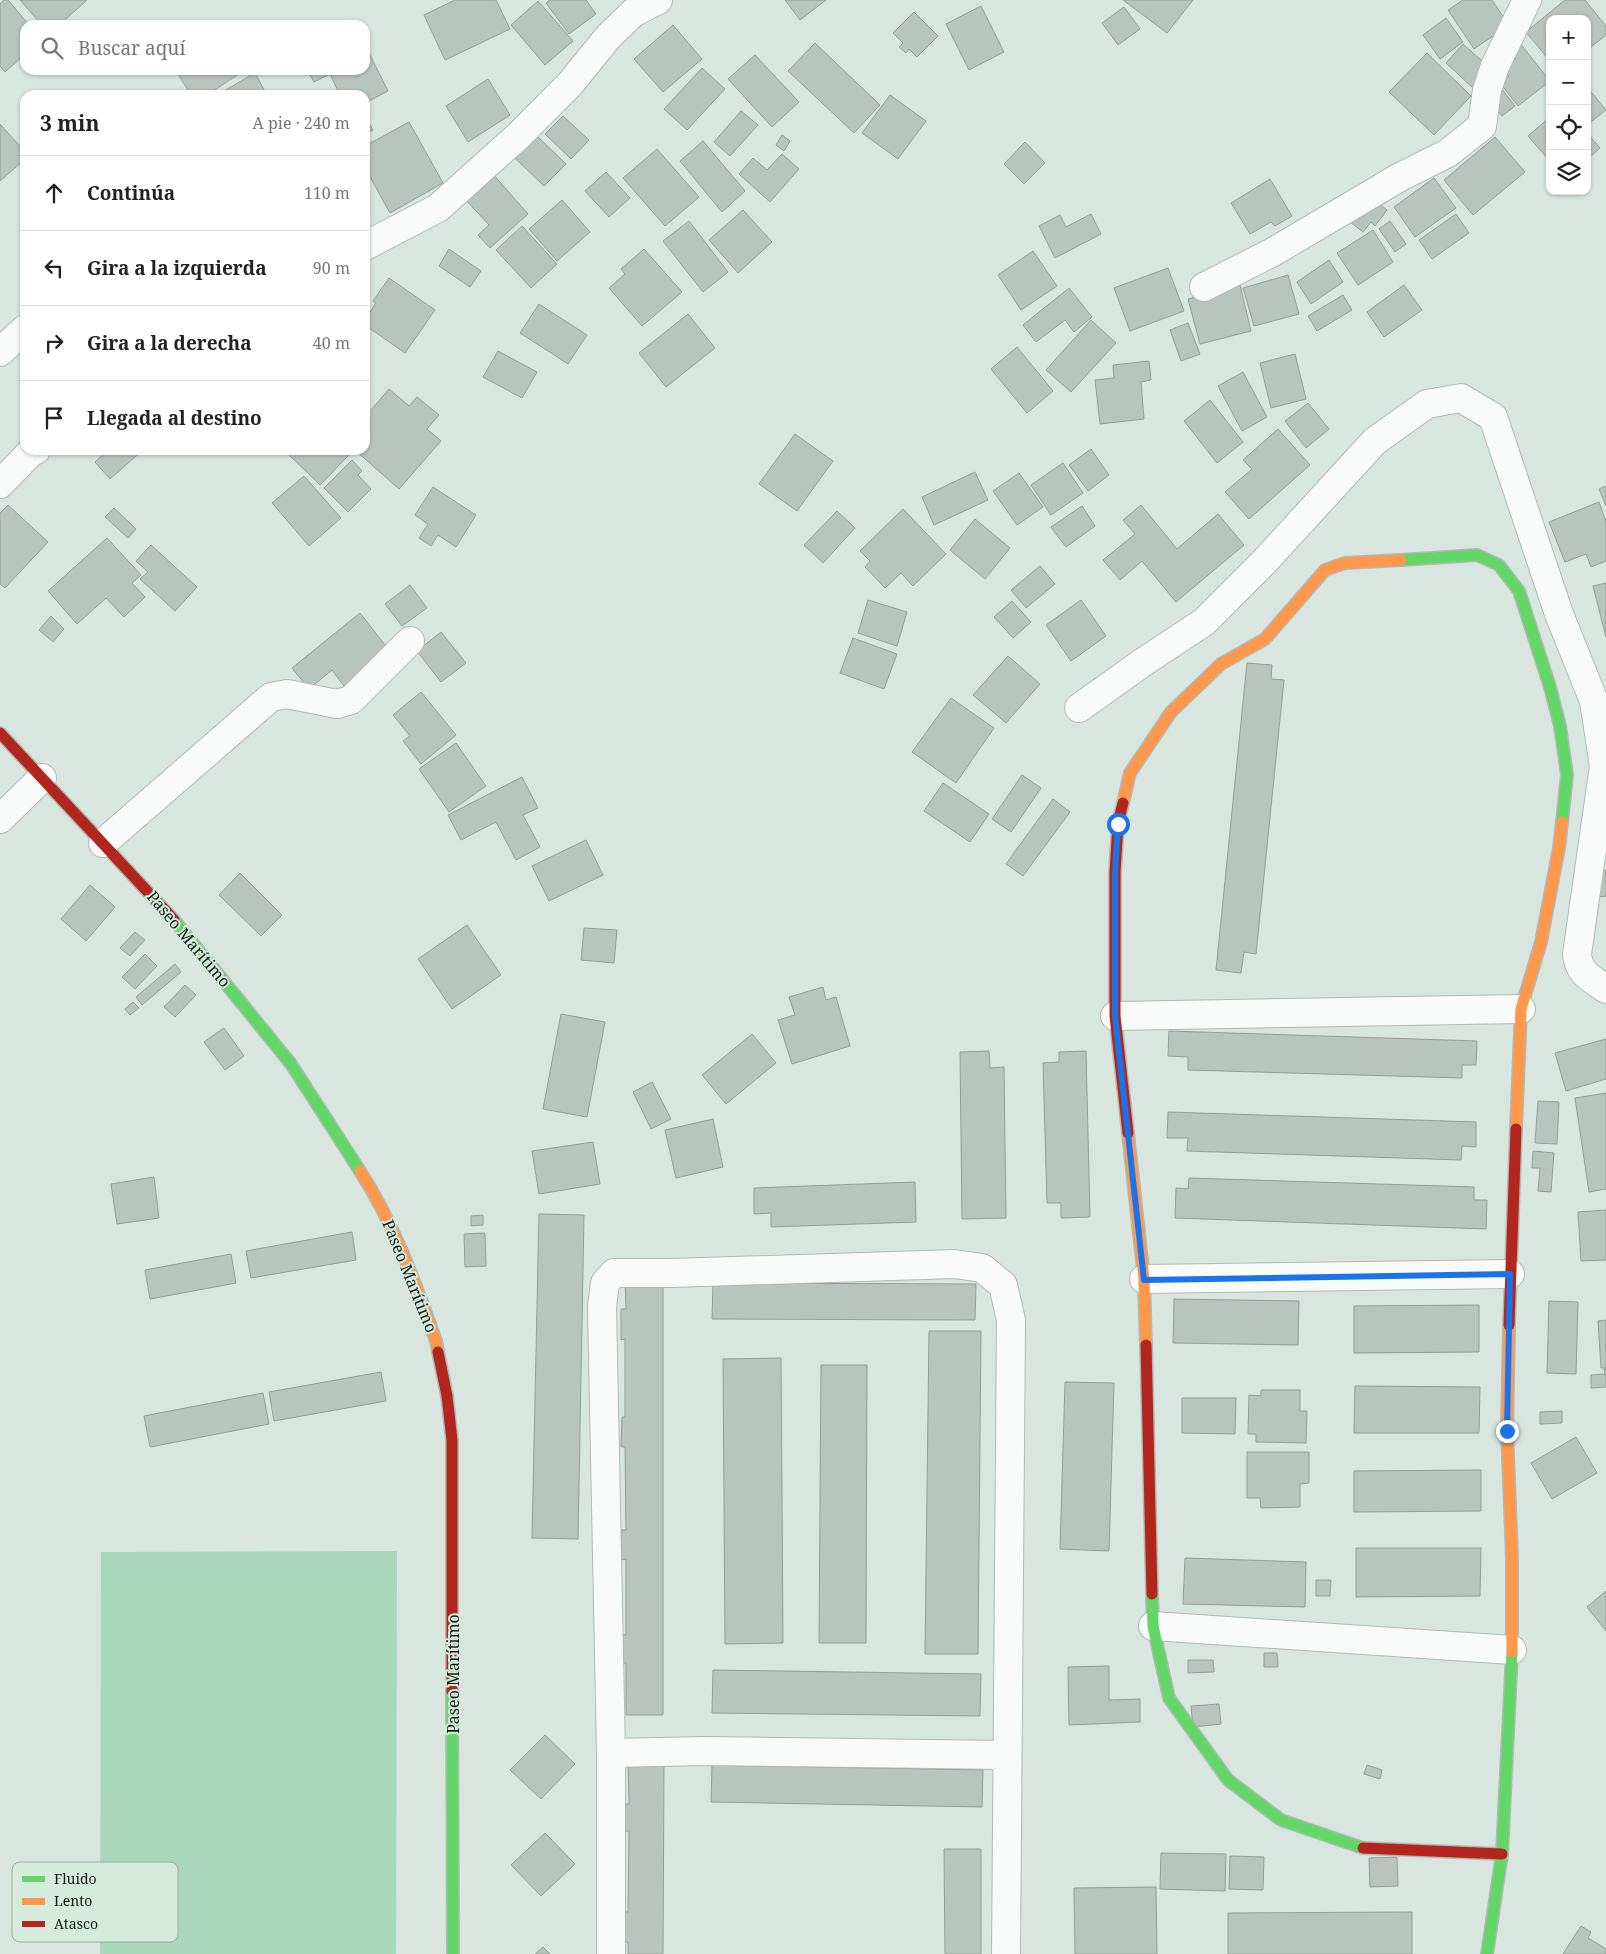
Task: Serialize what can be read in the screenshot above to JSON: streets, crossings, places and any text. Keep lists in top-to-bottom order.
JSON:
{
  "streets": {
    "street": ["Paseo Marítimo"]
  },
  "legend": ["Fluido", "Lento", "Atasco"],
  "page": {
    "map_buttons": ["+", "−"],
    "search": "Buscar aquí",
    "heading": ["3 min", "A pie · 240 m"],
    "list": [
      ["Continúa", "110 m"],
      ["Gira a la izquierda", "90 m"],
      ["Gira a la derecha", "40 m"],
      "Llegada al destino"
    ]
  }
}
